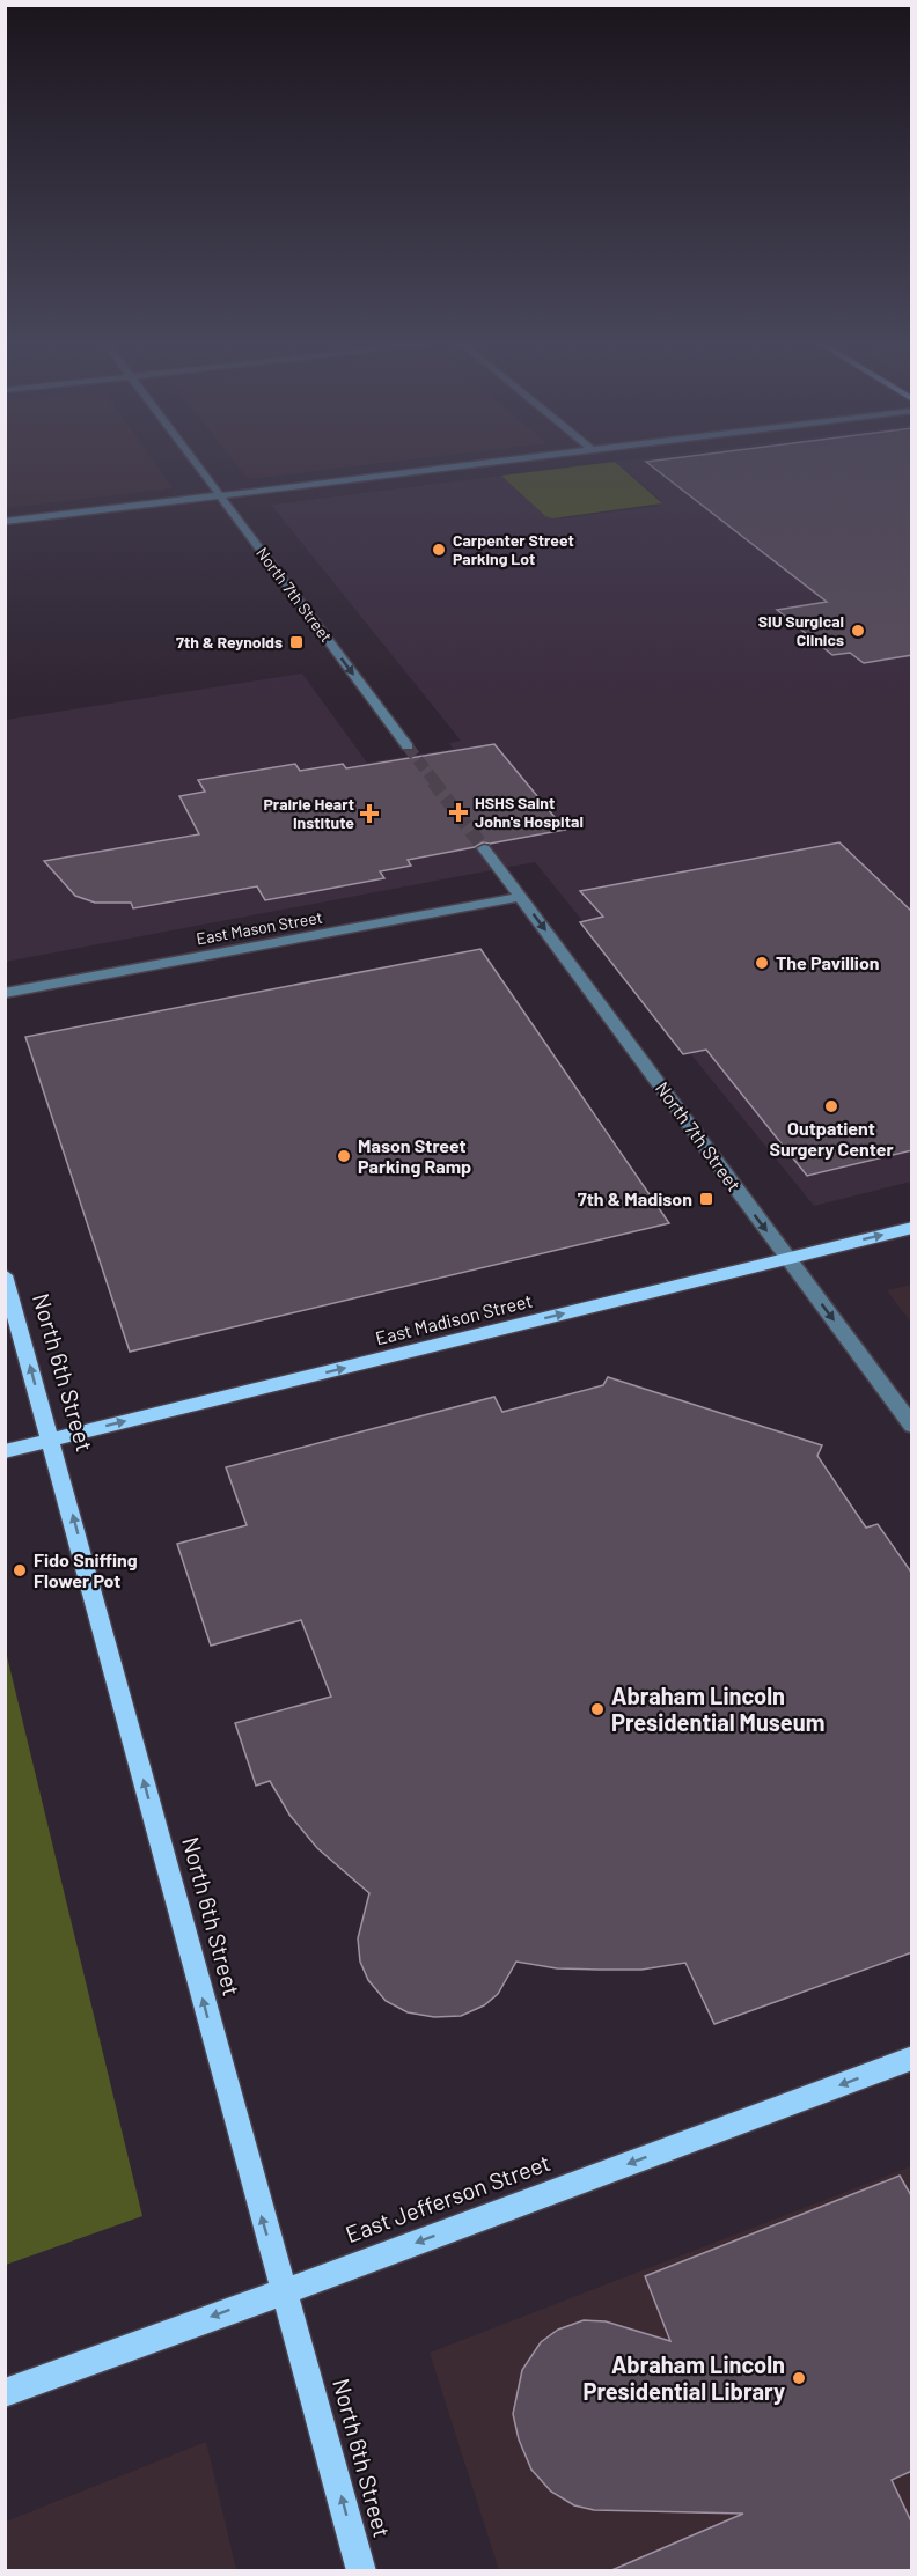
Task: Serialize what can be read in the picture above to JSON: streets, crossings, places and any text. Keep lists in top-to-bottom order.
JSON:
{
  "streets": {
    "main road": ["East Madison Street", "North 6th Street", "East Jefferson Street"],
    "street": ["North 7th Street", "East Mason Street"]
  },
  "crossings": [
    ["North 7th Street", "East Mason Street"],
    ["North 7th Street", "East Madison Street"],
    ["East Madison Street", "North 6th Street"],
    ["North 6th Street", "East Jefferson Street"]
  ],
  "one_way": [
    "North 7th Street",
    "East Madison Street",
    "North 6th Street",
    "East Jefferson Street"
  ],
  "places": {
    "other": [
      "Carpenter Street Parking Lot",
      "SIU Surgical Clinics",
      "The Pavillion",
      "Outpatient Surgery Center",
      "Mason Street Parking Ramp",
      "Fido Sniffing Flower Pot",
      "Abraham Lincoln Presidential Museum",
      "Abraham Lincoln Presidential Library"
    ],
    "transit": ["7th & Reynolds", "7th & Madison"],
    "health": ["HSHS Saint John's Hospital", "Prairie Heart Institute"]
  }
}
